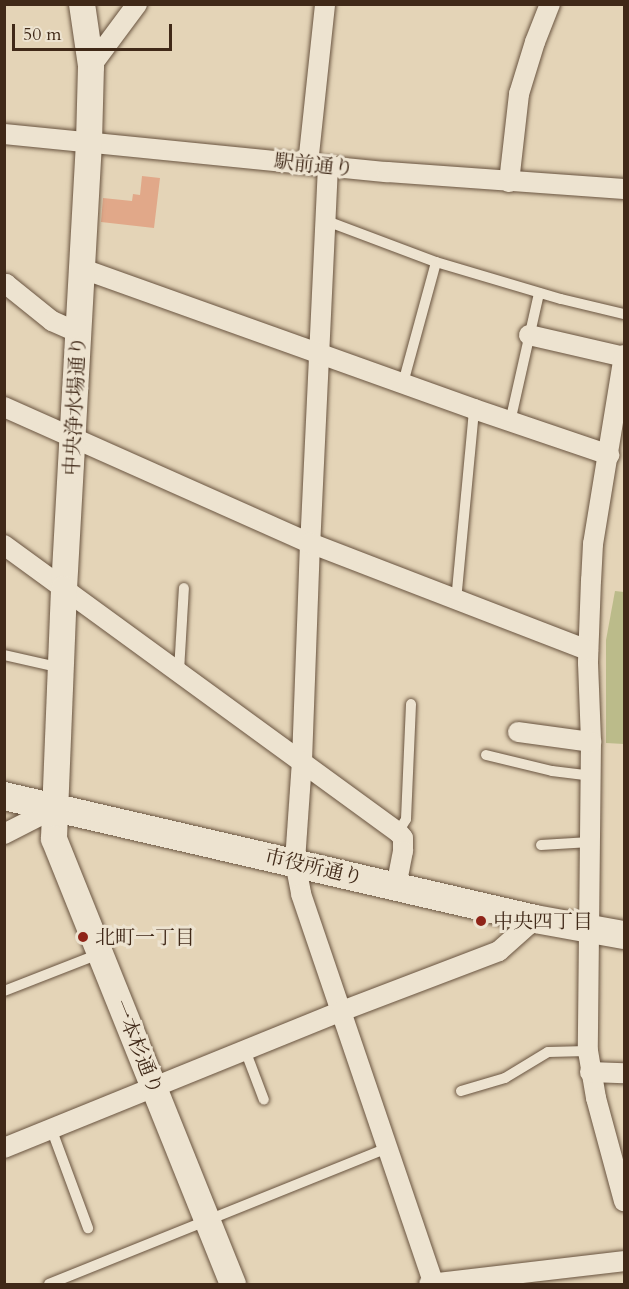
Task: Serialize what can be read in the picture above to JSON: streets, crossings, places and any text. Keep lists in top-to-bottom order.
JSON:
{
  "streets": {
    "main road": ["市役所通り"],
    "street": ["駅前通り", "中央浄水場通り", "一本杉通り"]
  },
  "crossings": [
    ["駅前通り", "中央浄水場通り"],
    ["中央浄水場通り", "市役所通り"],
    ["中央浄水場通り", "一本杉通り"],
    ["市役所通り", "一本杉通り"]
  ],
  "places": ["中央四丁目", "北町一丁目"],
  "scale_bar": "50 m"
}
